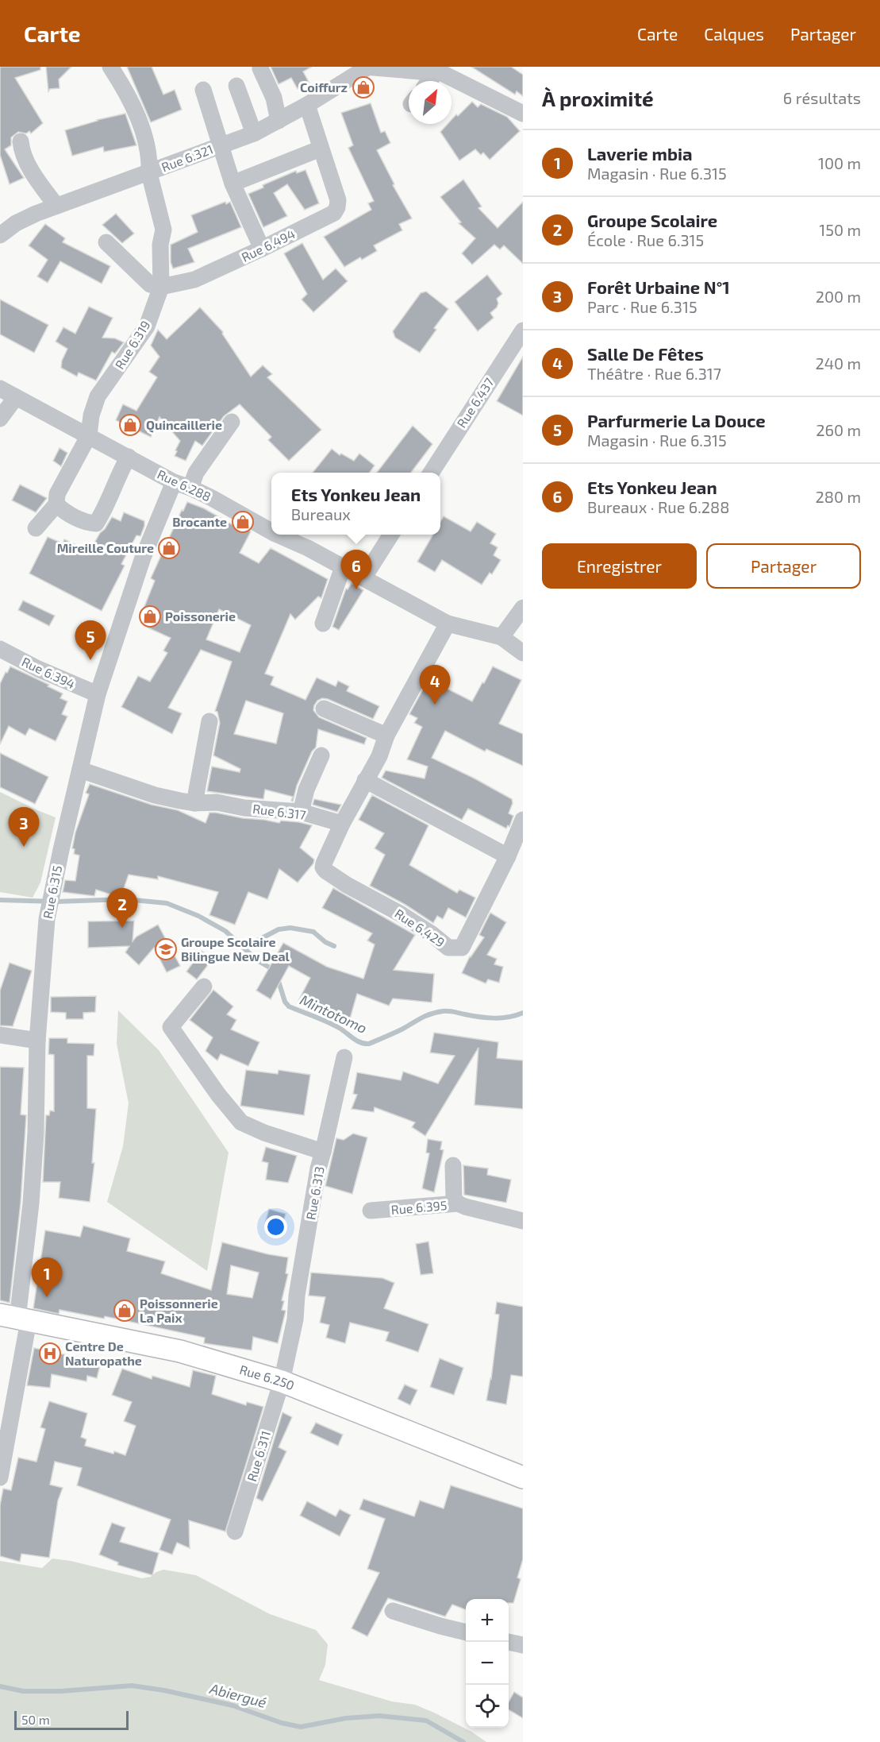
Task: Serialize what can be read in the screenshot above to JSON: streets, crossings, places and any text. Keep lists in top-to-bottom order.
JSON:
{
  "streets": {
    "main road": ["Rue 6.250"],
    "street": [
      "Rue 6.321",
      "Rue 6.494",
      "Rue 6.319",
      "Rue 6.437",
      "Rue 6.288",
      "Rue 6.394",
      "Rue 6.317",
      "Rue 6.315",
      "Rue 6.429",
      "Rue 6.313",
      "Rue 6.395",
      "Rue 6.311"
    ]
  },
  "crossings": [
    ["Rue 6.321", "Rue 6.494"],
    ["Rue 6.321", "Rue 6.319"],
    ["Rue 6.494", "Rue 6.319"],
    ["Rue 6.319", "Rue 6.288"],
    ["Rue 6.288", "Rue 6.315"],
    ["Rue 6.394", "Rue 6.315"],
    ["Rue 6.317", "Rue 6.315"],
    ["Rue 6.317", "Rue 6.429"],
    ["Rue 6.315", "Rue 6.250"],
    ["Rue 6.313", "Rue 6.250"],
    ["Rue 6.313", "Rue 6.311"],
    ["Rue 6.250", "Rue 6.311"]
  ],
  "water": ["Mintotomo", "Abiergué"],
  "places": {
    "shop": [
      "Coiffurz",
      "Quincaillerie",
      "Brocante",
      "Mireille Couture",
      "Poissonerie",
      "Poissonnerie La Paix"
    ],
    "school or university": ["Groupe Scolaire Bilingue New Deal"],
    "hospital": ["Centre De Naturopathe"]
  },
  "scale_bar": "50 m",
  "north": "top right",
  "page": {
    "header": "Carte",
    "nav": ["Carte", "Calques", "Partager"],
    "heading": ["À proximité", "6 résultats"],
    "list": [
      {
        "mark": "1",
        "name": "Laverie mbia",
        "note": "Magasin · Rue 6.315",
        "value": "100 m"
      },
      {
        "mark": "2",
        "name": "Groupe Scolaire",
        "note": "École · Rue 6.315",
        "value": "150 m"
      },
      {
        "mark": "3",
        "name": "Forêt Urbaine N°1",
        "note": "Parc · Rue 6.315",
        "value": "200 m"
      },
      {
        "mark": "4",
        "name": "Salle De Fêtes",
        "note": "Théâtre · Rue 6.317",
        "value": "240 m"
      },
      {
        "mark": "5",
        "name": "Parfurmerie La Douce",
        "note": "Magasin · Rue 6.315",
        "value": "260 m"
      },
      {
        "mark": "6",
        "name": "Ets Yonkeu Jean",
        "note": "Bureaux · Rue 6.288",
        "value": "280 m"
      }
    ],
    "popup": ["Ets Yonkeu Jean", "Bureaux"],
    "buttons": ["Enregistrer", "Partager"],
    "pins": [
      "6",
      "5",
      "4",
      "3",
      "2",
      "1"
    ],
    "map_buttons": ["+", "−"],
    "scale": "50 m"
  }
}
